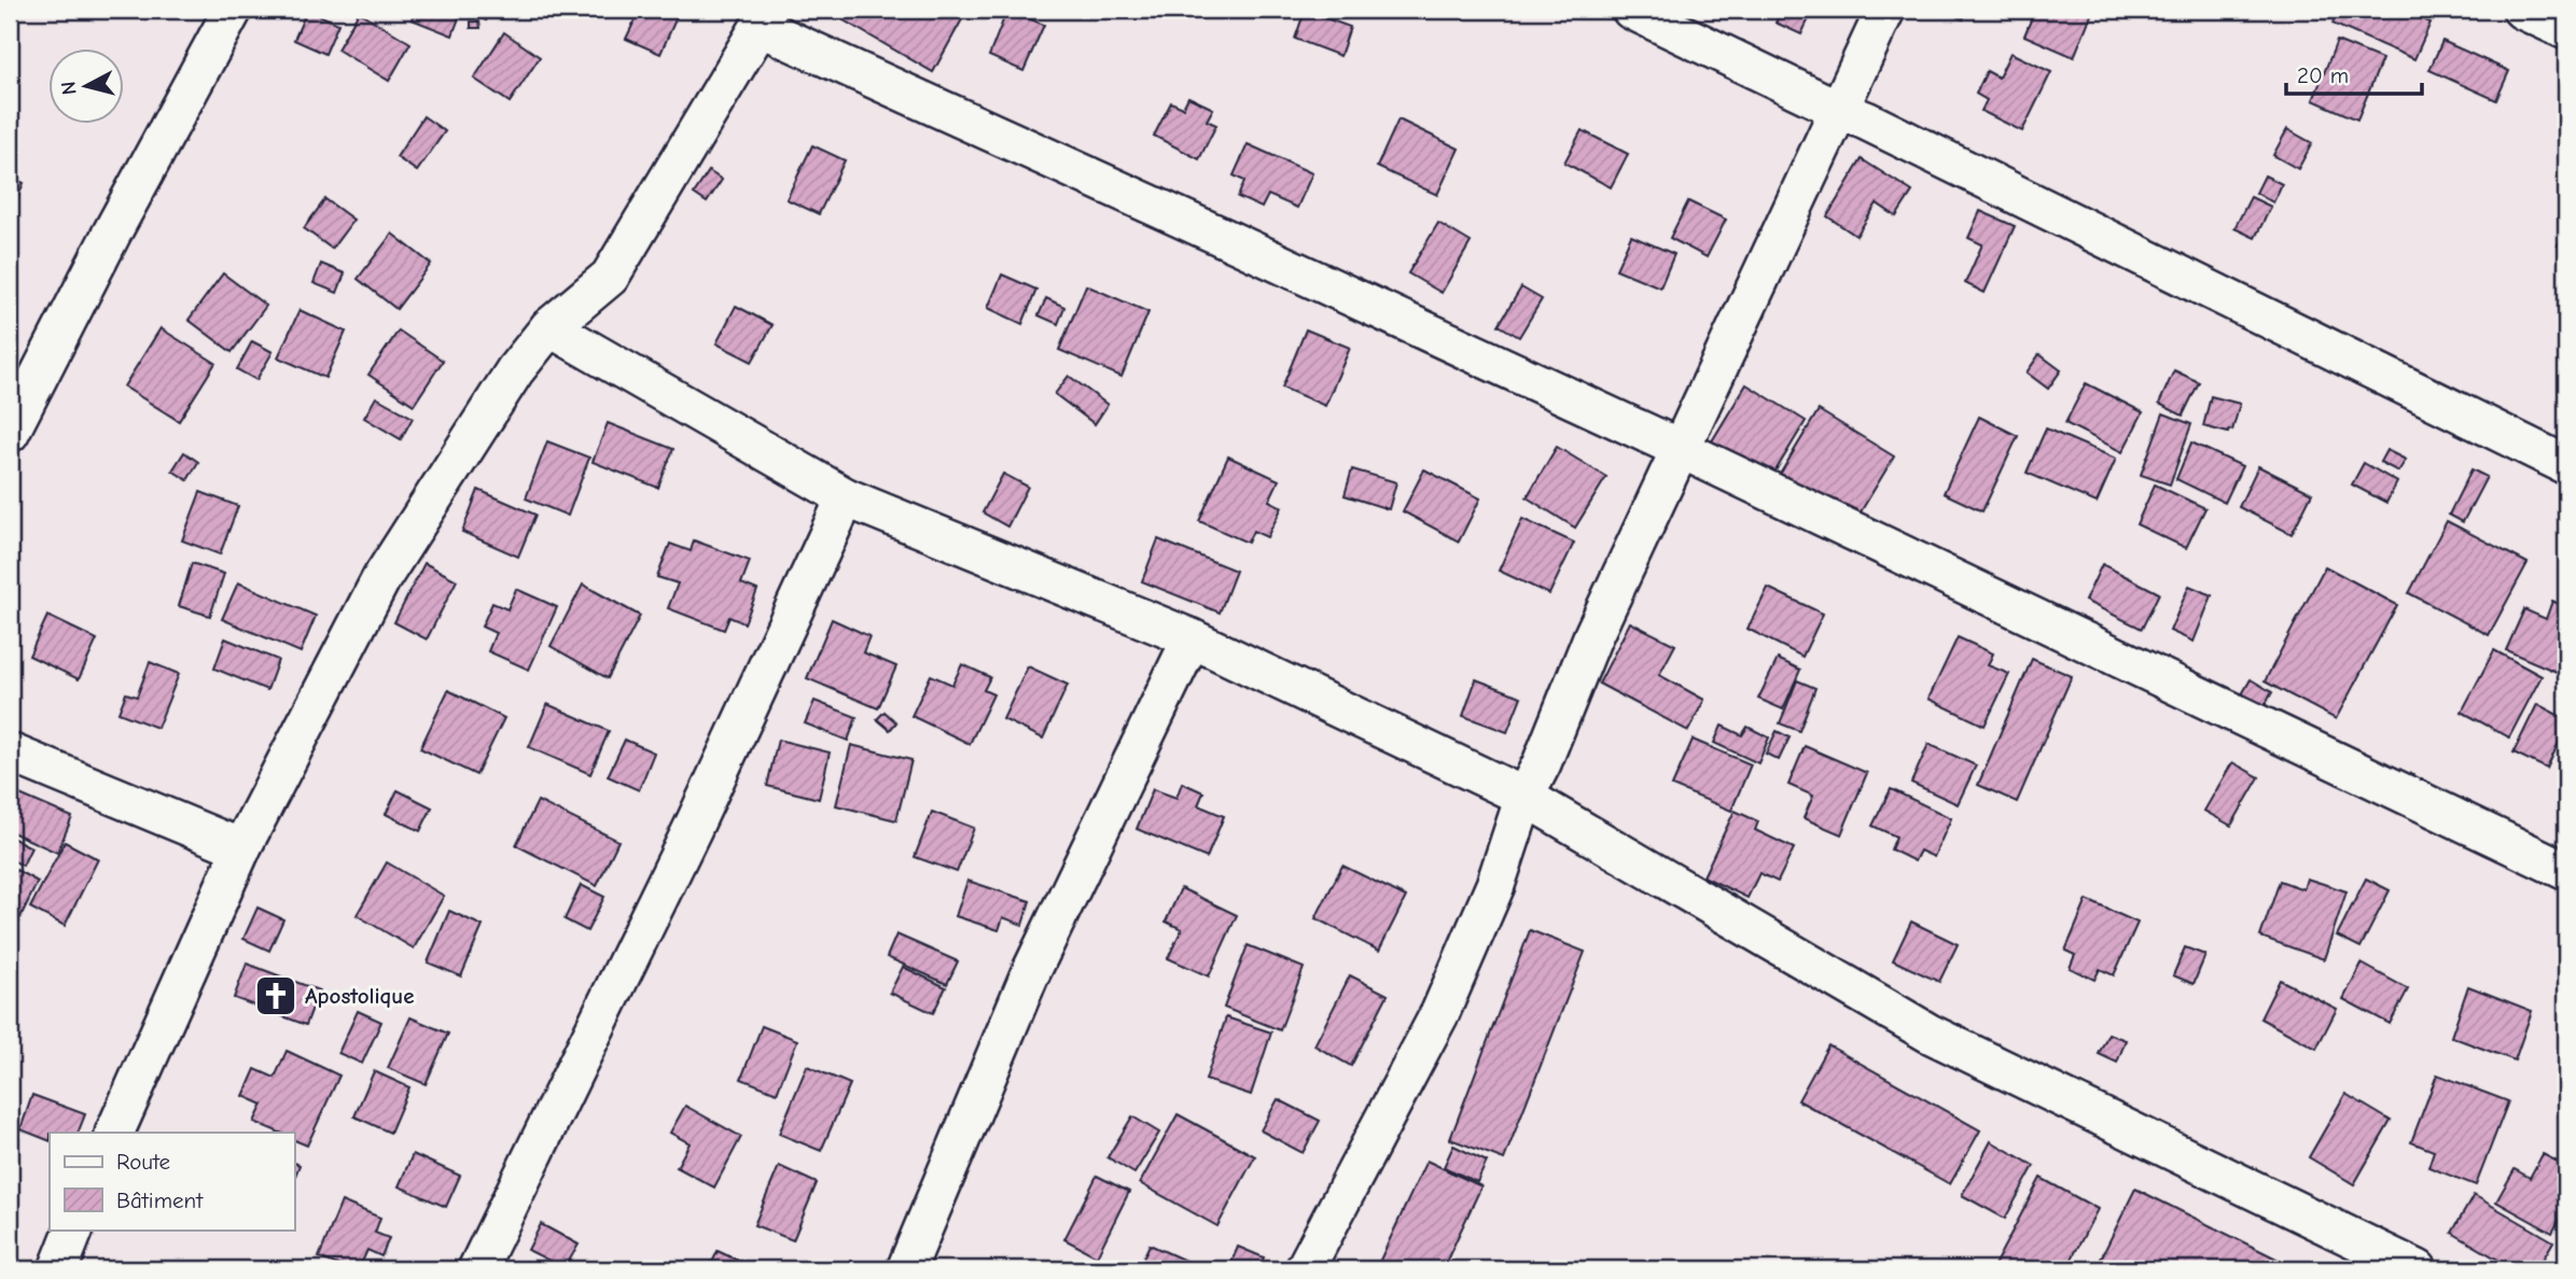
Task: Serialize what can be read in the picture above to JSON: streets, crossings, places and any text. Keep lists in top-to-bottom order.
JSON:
{
  "places": {
    "church": ["Apostolique"]
  },
  "legend": ["Route", "Bâtiment"],
  "scale_bar": "20 m",
  "north": "left"
}
